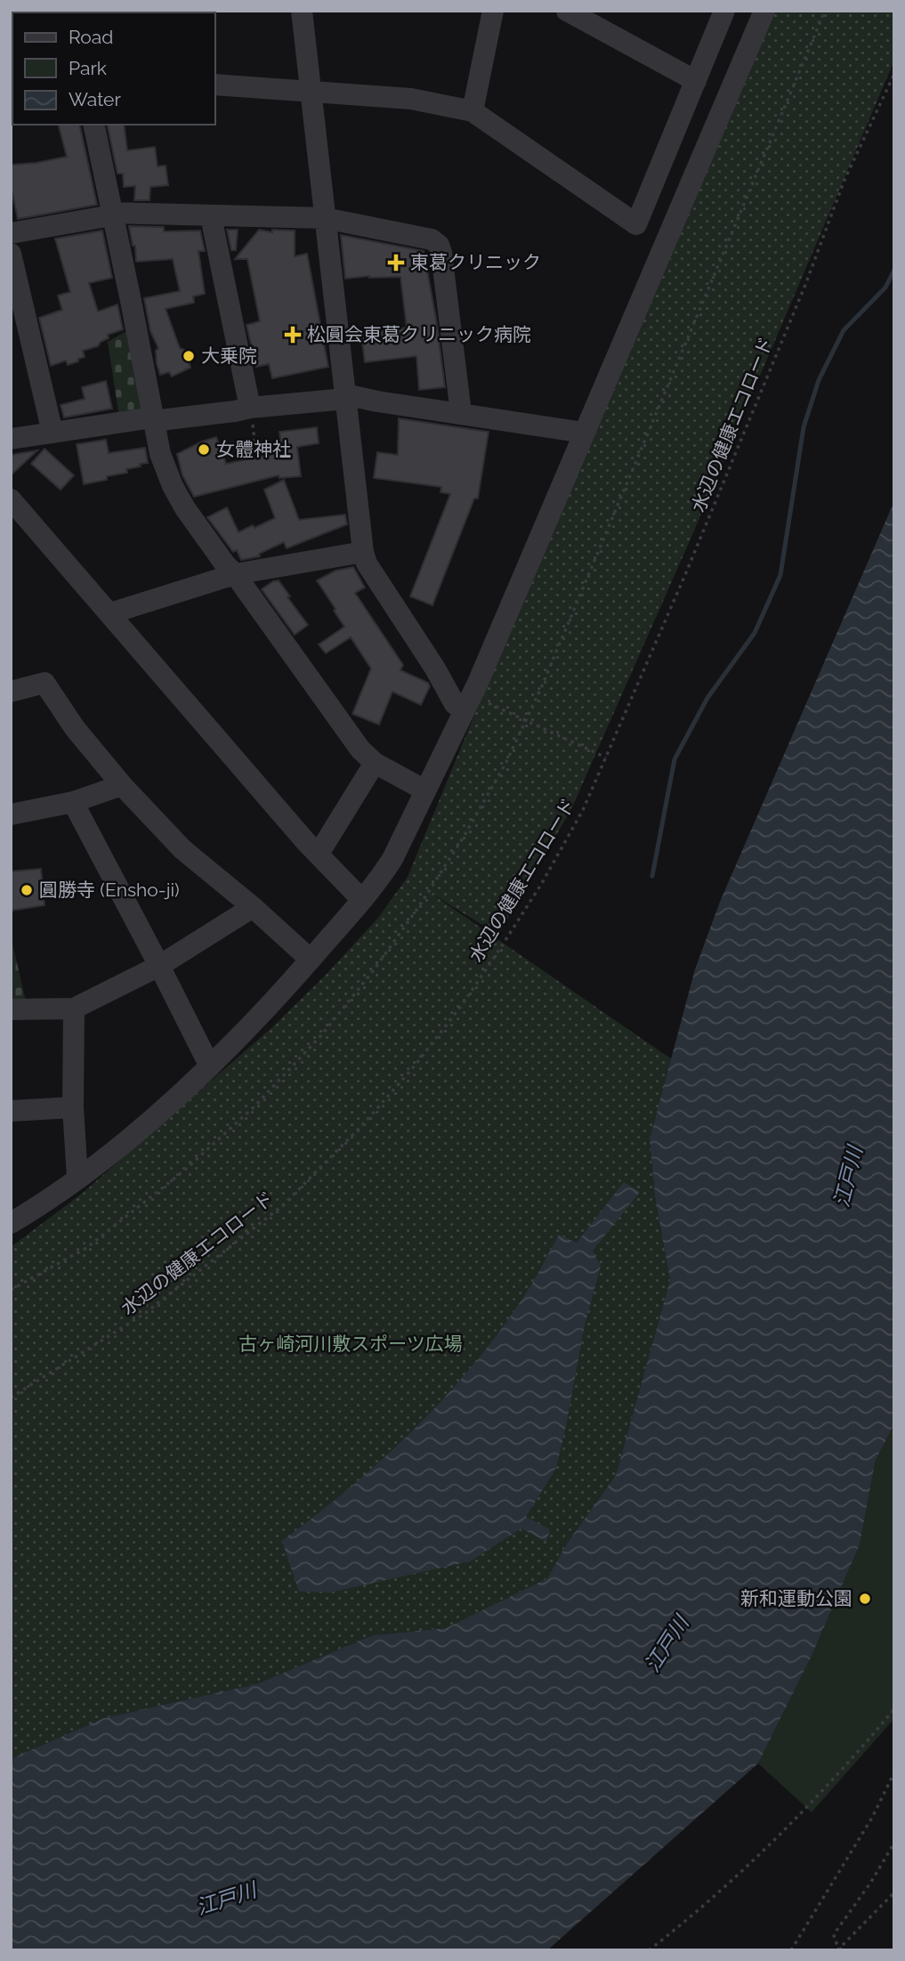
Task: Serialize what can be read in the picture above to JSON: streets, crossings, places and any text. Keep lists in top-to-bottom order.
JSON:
{
  "streets": {
    "path": ["水辺の健康エコロード"]
  },
  "water": ["江戸川"],
  "parks": ["古ヶ崎河川敷スポーツ広場"],
  "places": {
    "health": ["東葛クリニック", "松圓会東葛クリニック病院"],
    "other": [
      "大乗院",
      "女體神社",
      "圓勝寺 (Ensho-ji)",
      "新和運動公園"
    ]
  },
  "legend": ["Road", "Park", "Water"]
}
